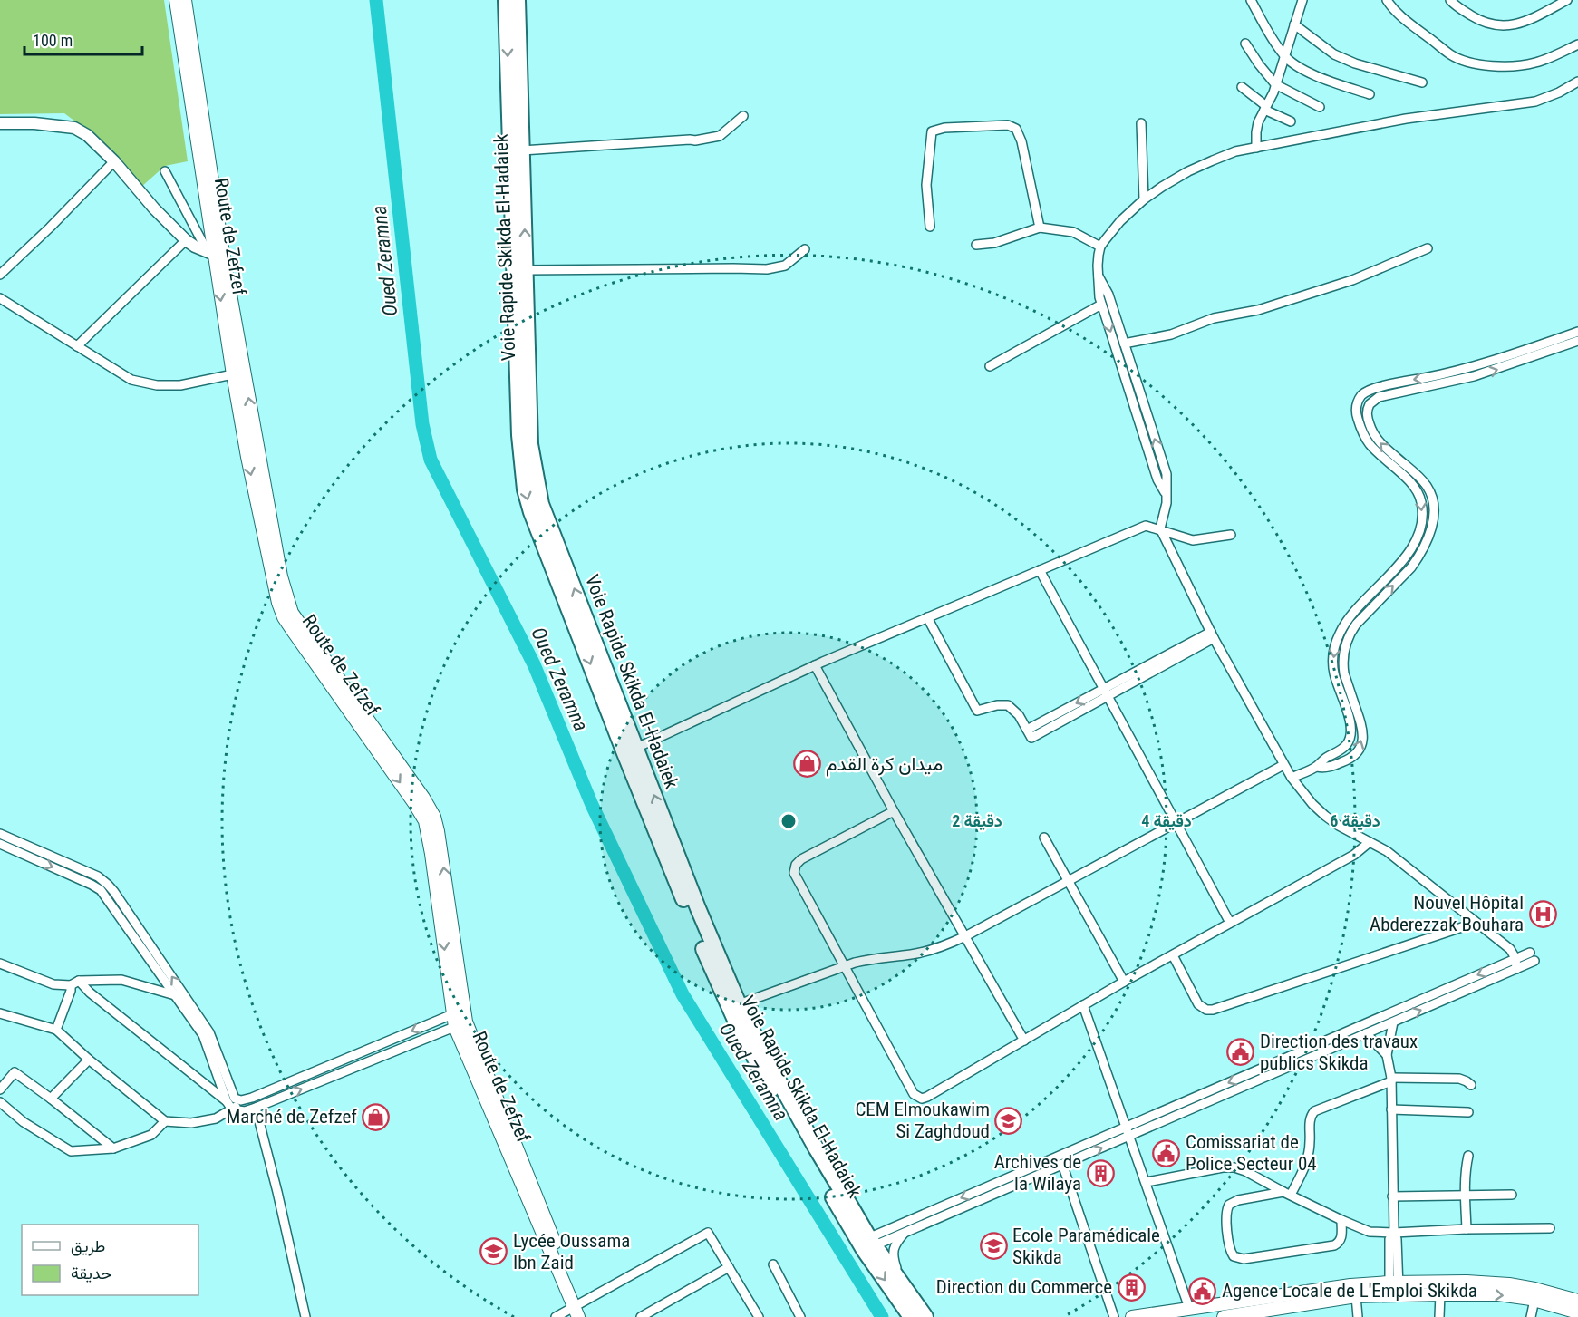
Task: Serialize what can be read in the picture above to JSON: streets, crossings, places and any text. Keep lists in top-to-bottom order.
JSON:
{
  "streets": {
    "highway": ["Voie Rapide Skikda El-Hadaiek"],
    "main road": ["Route de Zefzef"]
  },
  "water": ["Oued Zeramna"],
  "places": {
    "shop": ["ميدان كرة القدم", "Marché de Zefzef"],
    "hospital": ["Nouvel Hôpital Abderezzak Bouhara"],
    "public building": ["Direction des travaux publics Skikda", "Comissariat de Police Secteur 04", "Agence Locale de L'Emploi Skikda"],
    "school or university": ["CEM Elmoukawim Si Zaghdoud", "Ecole Paramédicale Skikda", "Lycée Oussama Ibn Zaid"],
    "building": ["Archives de la Wilaya", "Direction du Commerce"]
  },
  "legend": ["طريق", "حديقة"],
  "scale_bar": "100 m",
  "rings": ["2 دقيقة", "4 دقيقة", "6 دقيقة"]
}
